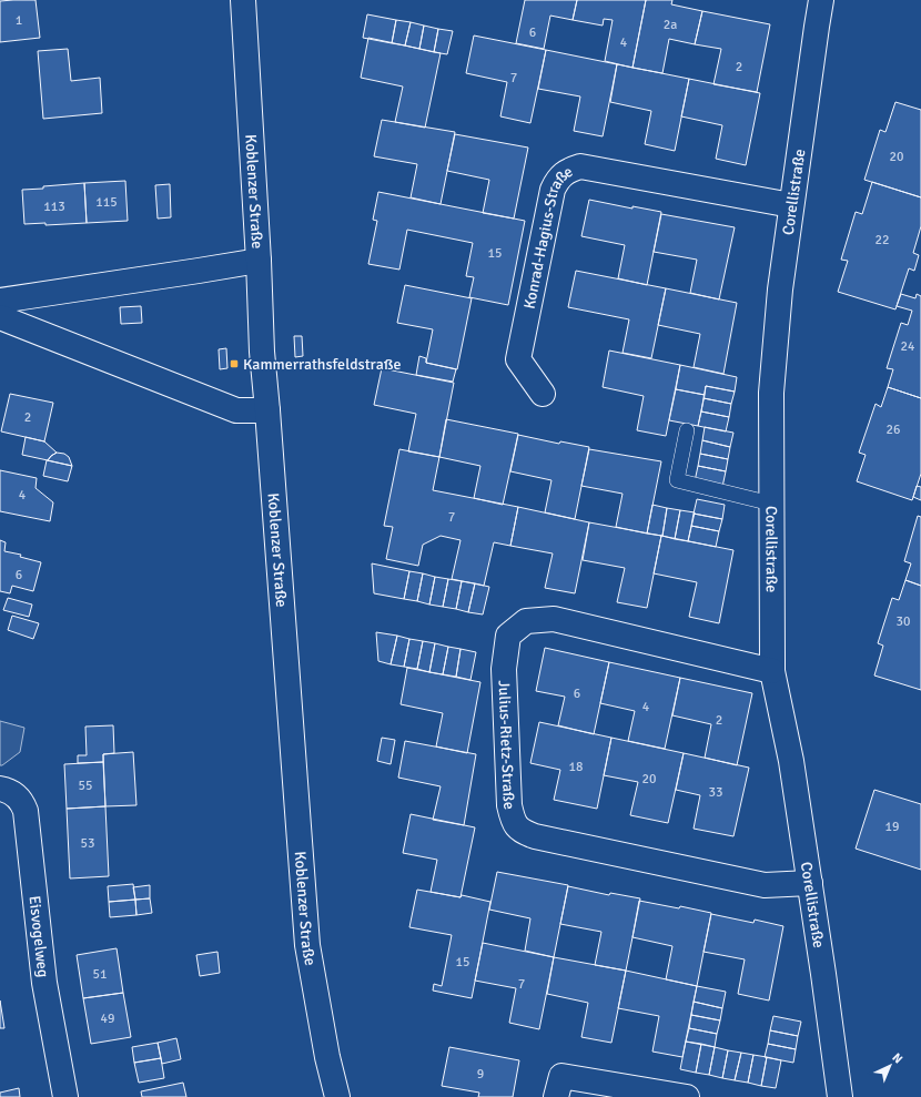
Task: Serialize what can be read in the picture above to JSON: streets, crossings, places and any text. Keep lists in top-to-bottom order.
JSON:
{
  "streets": {
    "street": [
      "Koblenzer Straße",
      "Corellistraße",
      "Konrad-Hagius-Straße",
      "Julius-Rietz-Straße",
      "Eisvogelweg"
    ]
  },
  "crossings": [
    ["Corellistraße", "Konrad-Hagius-Straße"],
    ["Corellistraße", "Julius-Rietz-Straße"]
  ],
  "places": {
    "transit": ["Kammerrathsfeldstraße"]
  },
  "house_numbers": [
    "1",
    "2a",
    "6",
    "4",
    "2",
    "7",
    "20",
    "115",
    "113",
    "22",
    "15",
    "24",
    "2",
    "26",
    "4",
    "7",
    "6",
    "30",
    "6",
    "4",
    "2",
    "18",
    "20",
    "55",
    "33",
    "19",
    "53",
    "15",
    "51",
    "7",
    "49",
    "9"
  ],
  "north": "top right"
}
